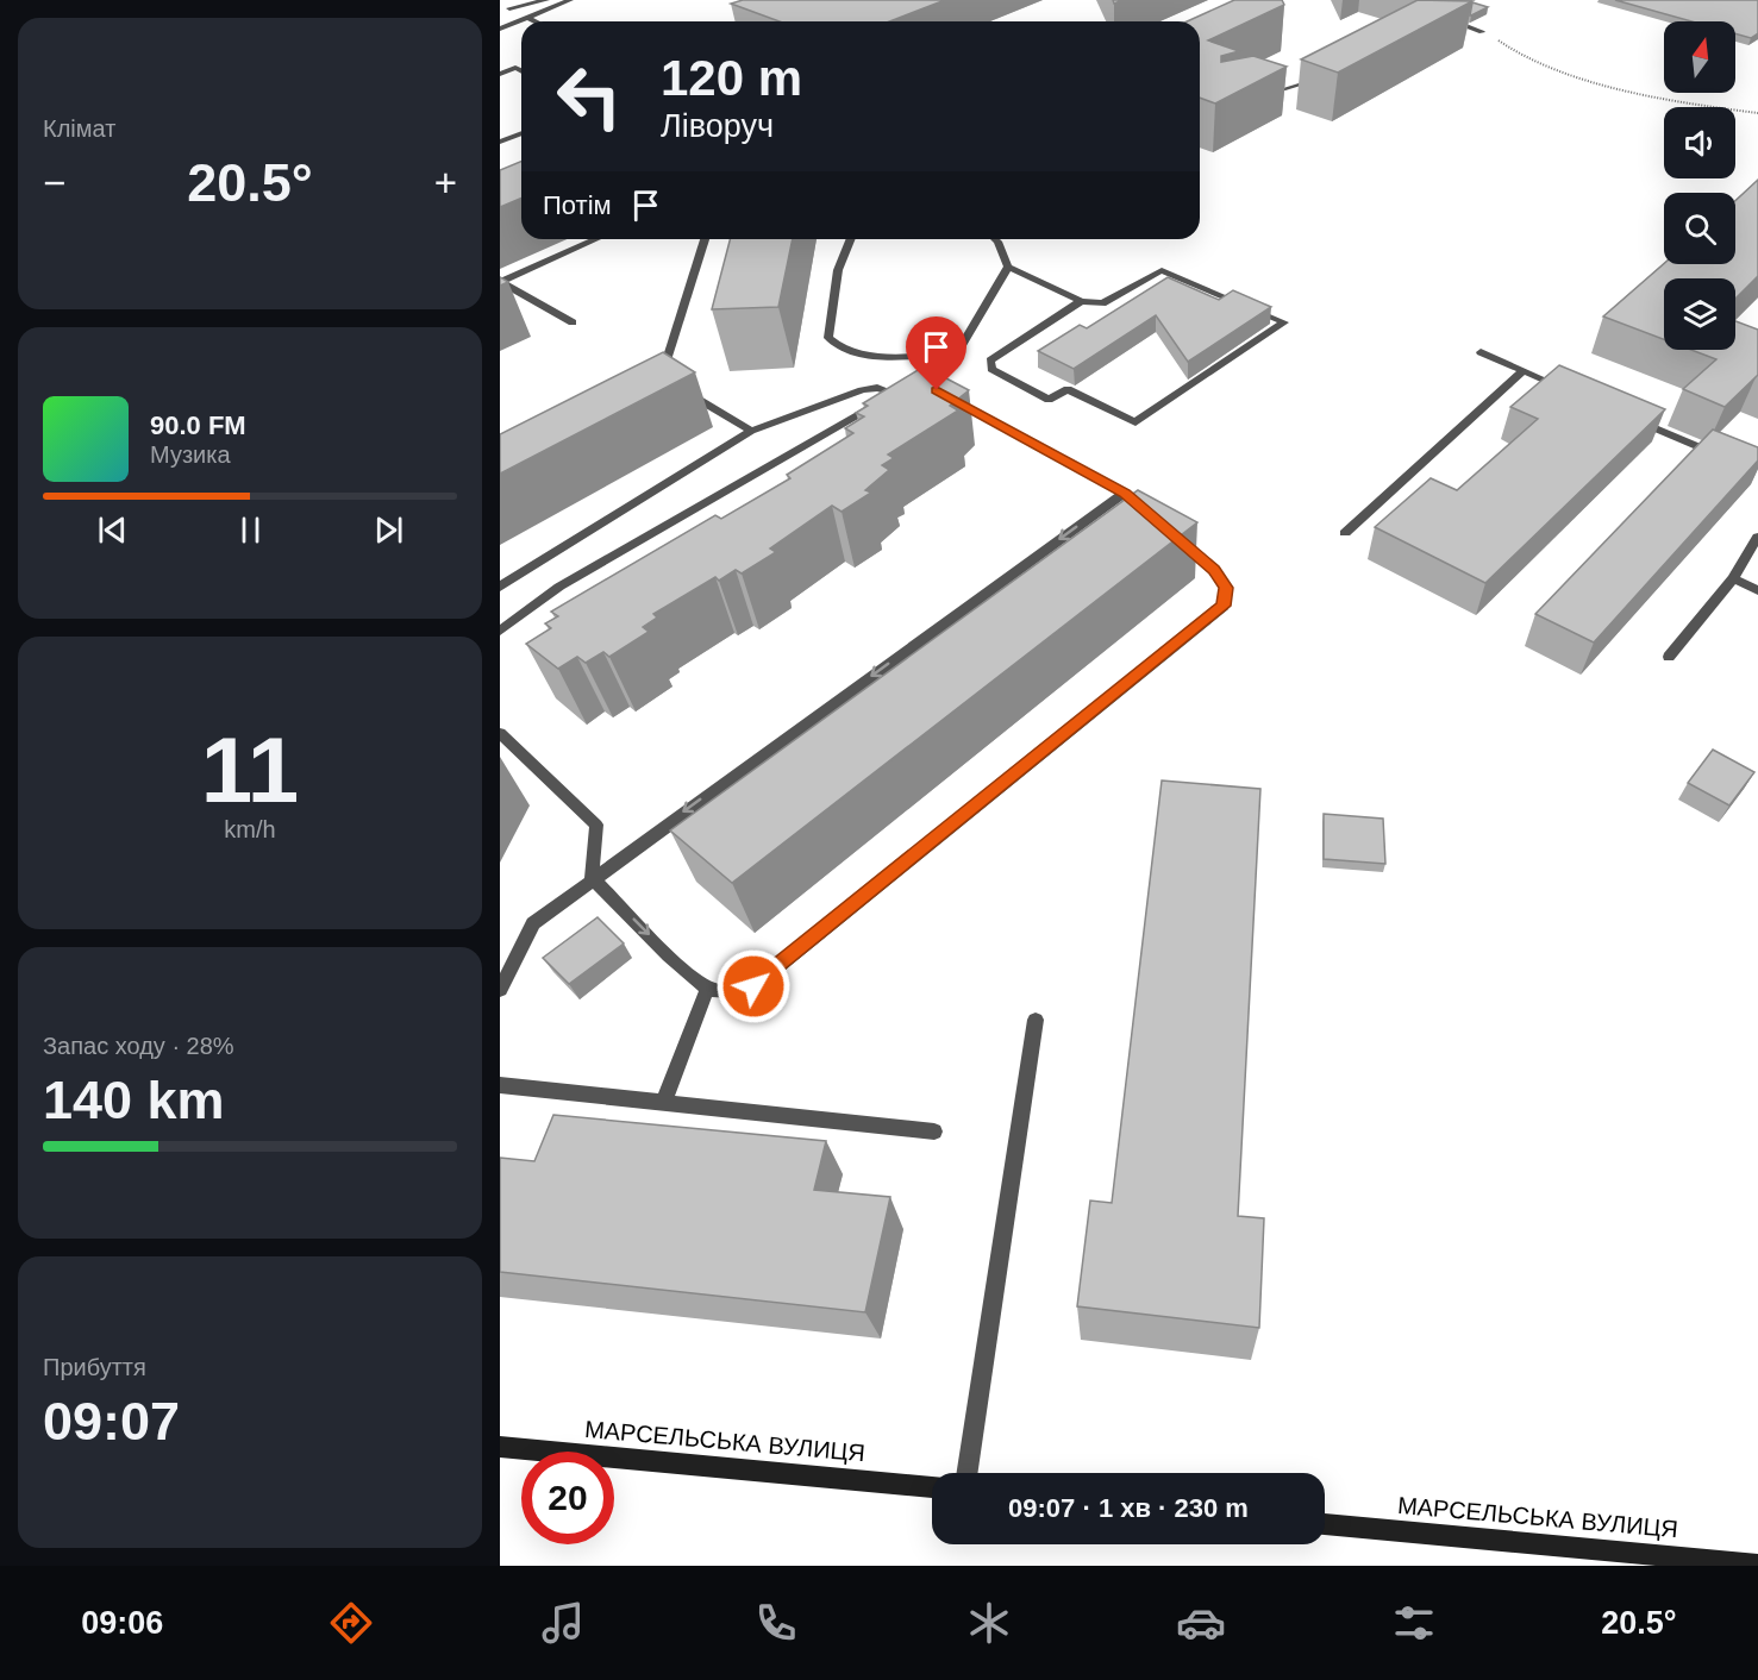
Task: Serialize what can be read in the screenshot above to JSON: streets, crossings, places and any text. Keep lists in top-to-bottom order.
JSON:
{
  "streets": {
    "street": ["МАРСЕЛЬСЬКА ВУЛИЦЯ"]
  },
  "north": "top",
  "page": {
    "tile": [
      "Клімат",
      ["11", "km/h"],
      ["Запас ходу · 28%", "140 km"],
      ["Прибуття", "09:07"]
    ],
    "turn": ["120 m", "Ліворуч"],
    "heat": ["−", "20.5°", "+"],
    "then": "Потім",
    "song": ["90.0 FM", "Музика"],
    "limit": "20",
    "trip": "09:07 · 1 хв · 230 m",
    "tabs": ["09:06", "20.5°"]
  }
}
